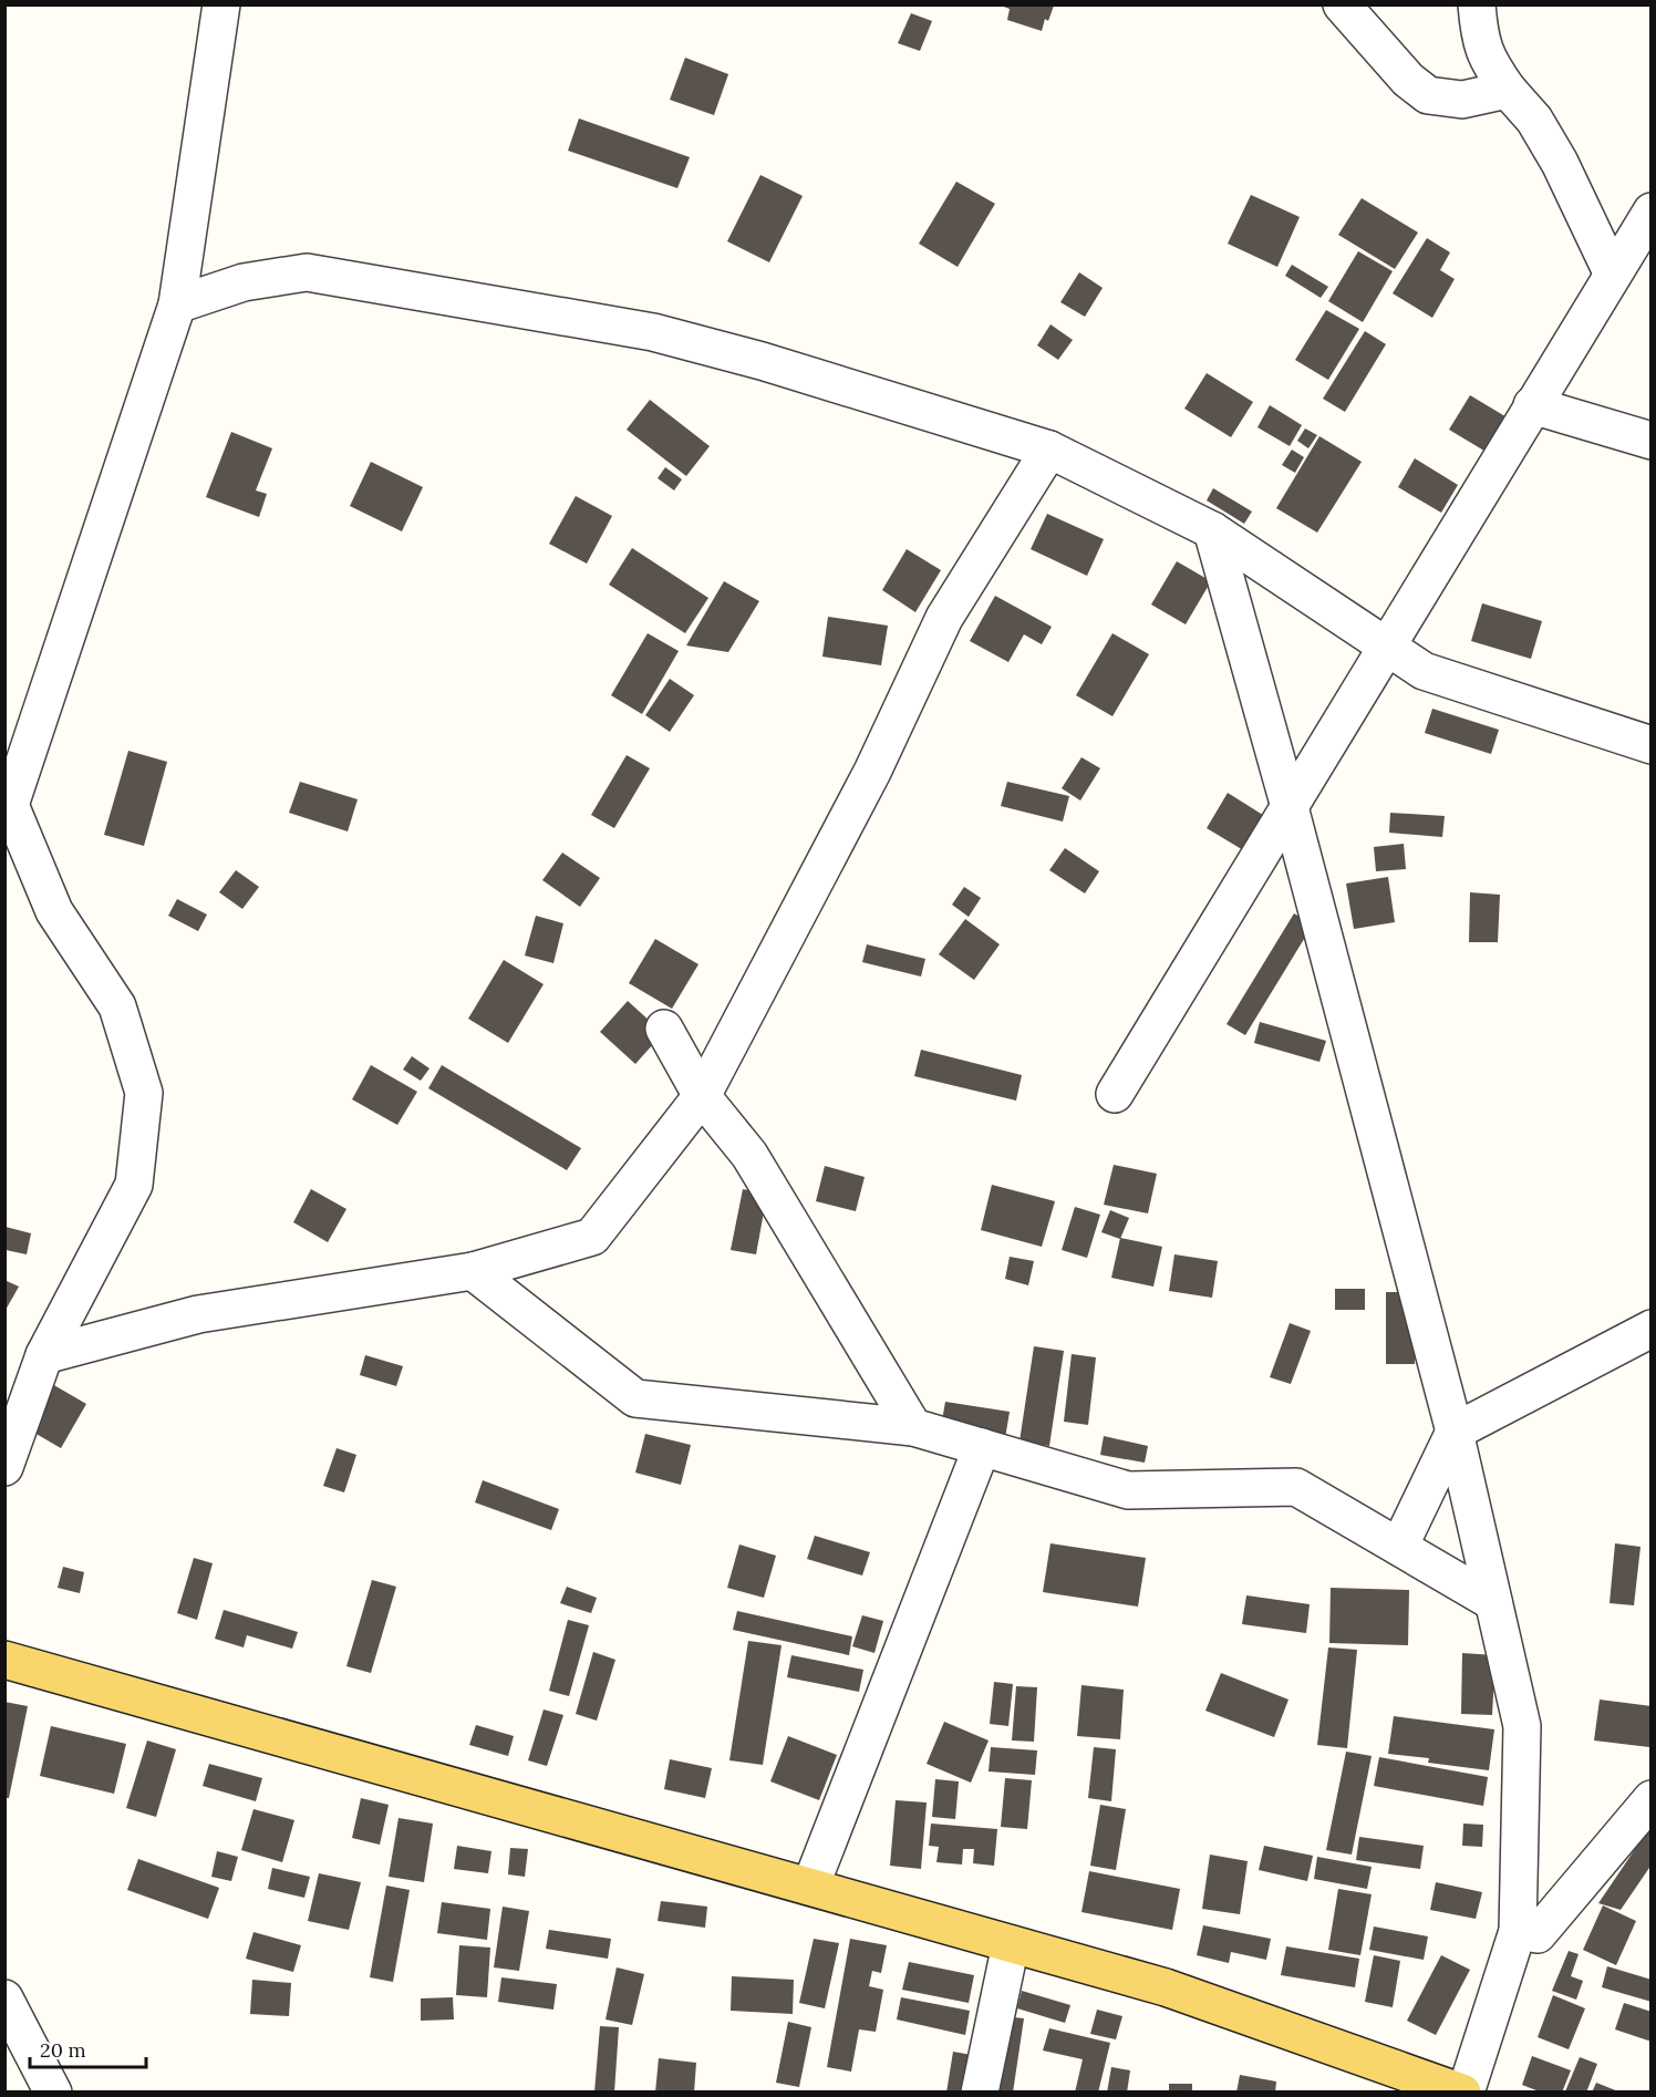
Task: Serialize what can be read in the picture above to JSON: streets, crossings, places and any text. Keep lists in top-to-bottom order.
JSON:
{
  "scale_bar": "20 m"
}
